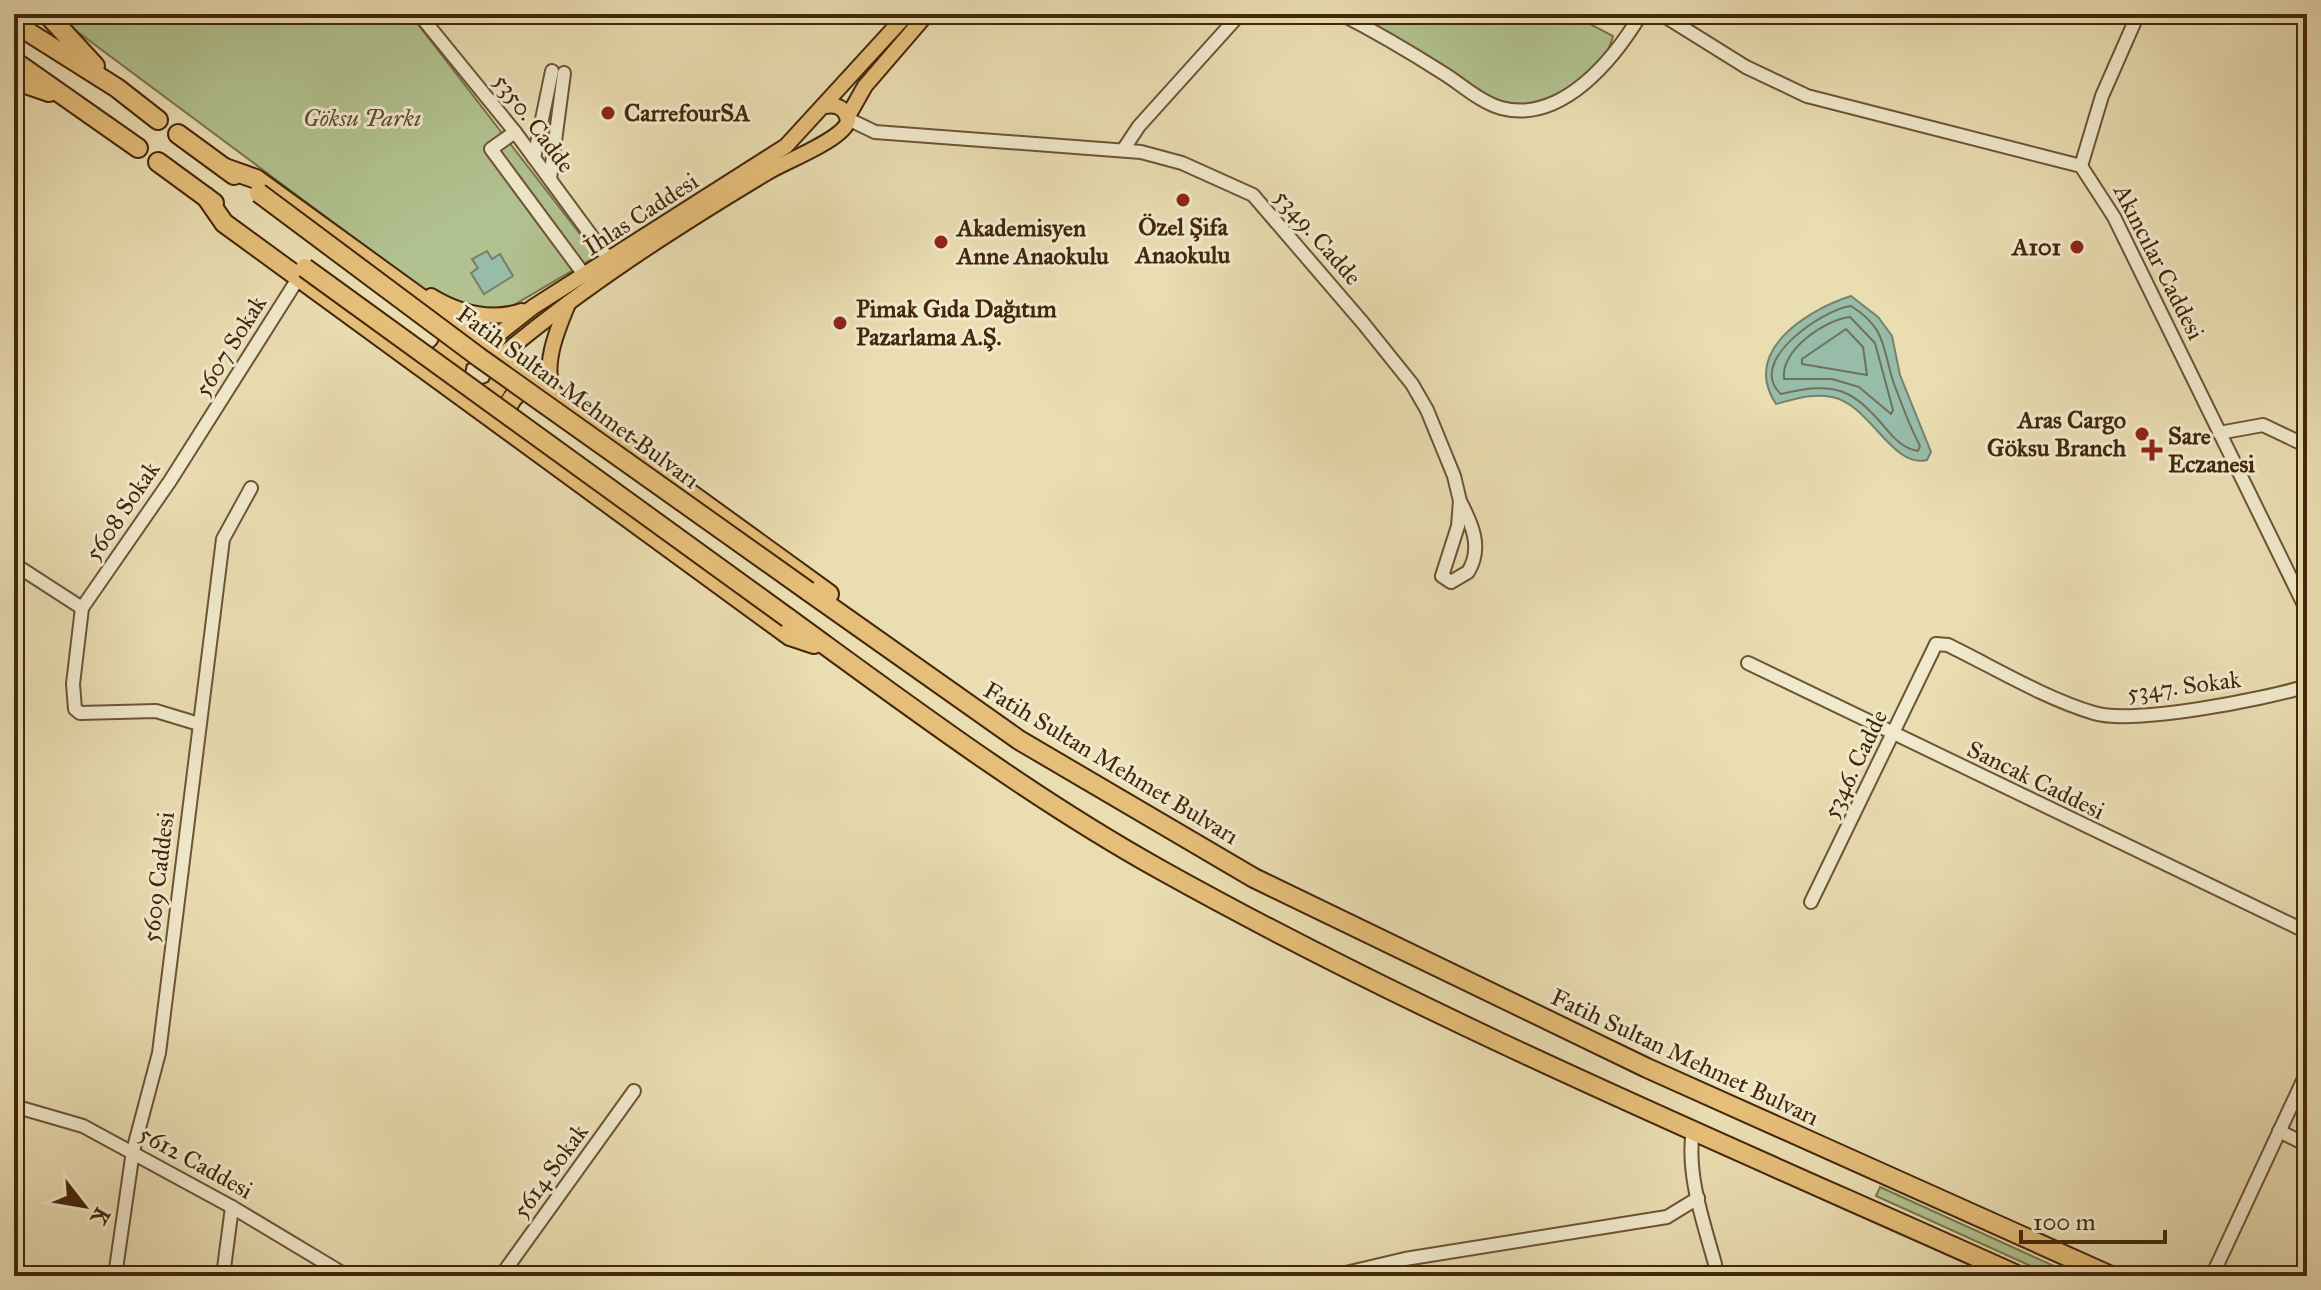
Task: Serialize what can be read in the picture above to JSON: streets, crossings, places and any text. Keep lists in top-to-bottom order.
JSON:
{
  "streets": {
    "highway": ["Fatih Sultan Mehmet Bulvarı"],
    "main road": ["İhlas Caddesi"],
    "street": [
      "5350. Cadde",
      "5349. Cadde",
      "Akıncılar Caddesi",
      "5607 Sokak",
      "5608 Sokak",
      "5347. Sokak",
      "5346. Cadde",
      "Sancak Caddesi",
      "5609 Caddesi",
      "5612 Caddesi",
      "5614 Sokak"
    ]
  },
  "crossings": [
    ["5350. Cadde", "İhlas Caddesi"],
    ["5607 Sokak", "5608 Sokak"],
    ["5347. Sokak", "5346. Cadde"],
    ["5346. Cadde", "Sancak Caddesi"],
    ["5609 Caddesi", "5612 Caddesi"]
  ],
  "parks": ["Göksu Parkı"],
  "places": {
    "other": [
      "CarrefourSA",
      "Özel Şifa Anaokulu",
      "Akademisyen Anne Anaokulu",
      "A101",
      "Pimak Gıda Dağıtım Pazarlama A.Ş.",
      "Aras Cargo Göksu Branch"
    ],
    "health": ["Sare Eczanesi"]
  },
  "scale_bar": "100 m",
  "north": "bottom right"
}
